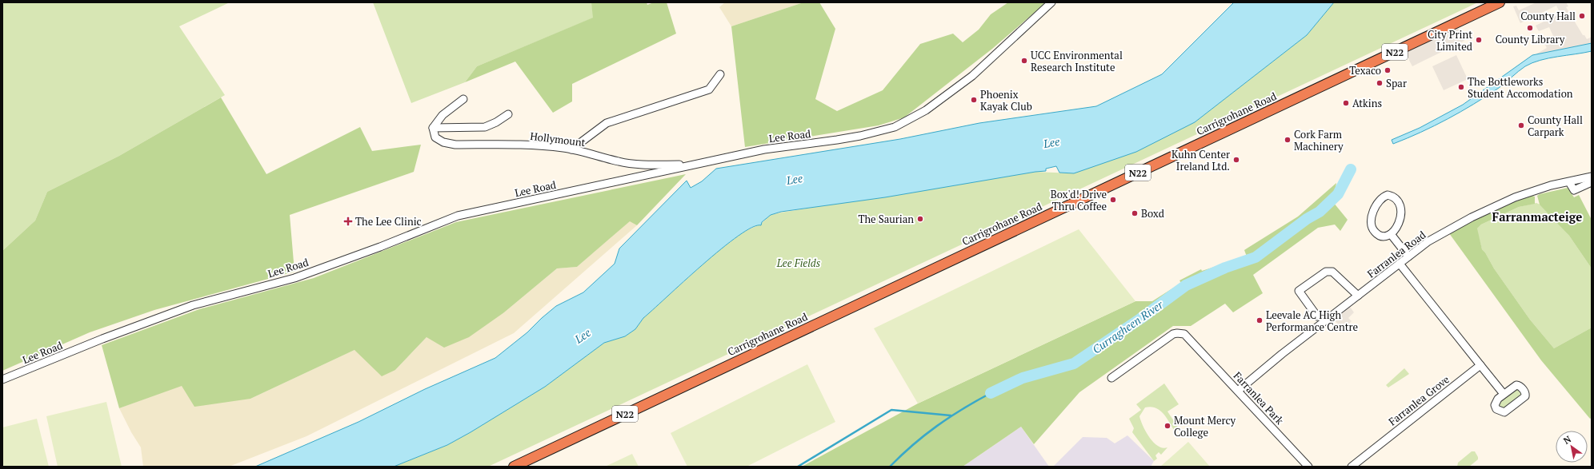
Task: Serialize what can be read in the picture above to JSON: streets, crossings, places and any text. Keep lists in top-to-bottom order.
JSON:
{
  "streets": {
    "highway": ["N22", "Carrigrohane Road"],
    "street": [
      "Lee Road",
      "Hollymount",
      "Farranlea Road",
      "Farranlea Park",
      "Farranlea Grove"
    ]
  },
  "crossings": [
    ["Lee Road", "Hollymount"],
    ["Farranlea Road", "Farranlea Park"]
  ],
  "districts": ["Farranmacteige"],
  "water": ["Lee", "Curragheen River"],
  "parks": ["Lee Fields"],
  "places": {
    "other": [
      "County Hall",
      "County Library",
      "City Print Limited",
      "UCC Environmental Research Institute",
      "Texaco",
      "Spar",
      "The Bottleworks Student Accomodation",
      "Phoenix Kayak Club",
      "Atkins",
      "County Hall Carpark",
      "Cork Farm Machinery",
      "Kuhn Center Ireland Ltd.",
      "Box'd! Drive Thru Coffee",
      "Boxd",
      "The Saurian",
      "Leevale AC High Performance Centre",
      "Mount Mercy College"
    ],
    "health": ["The Lee Clinic"]
  },
  "north": "top left"
}
